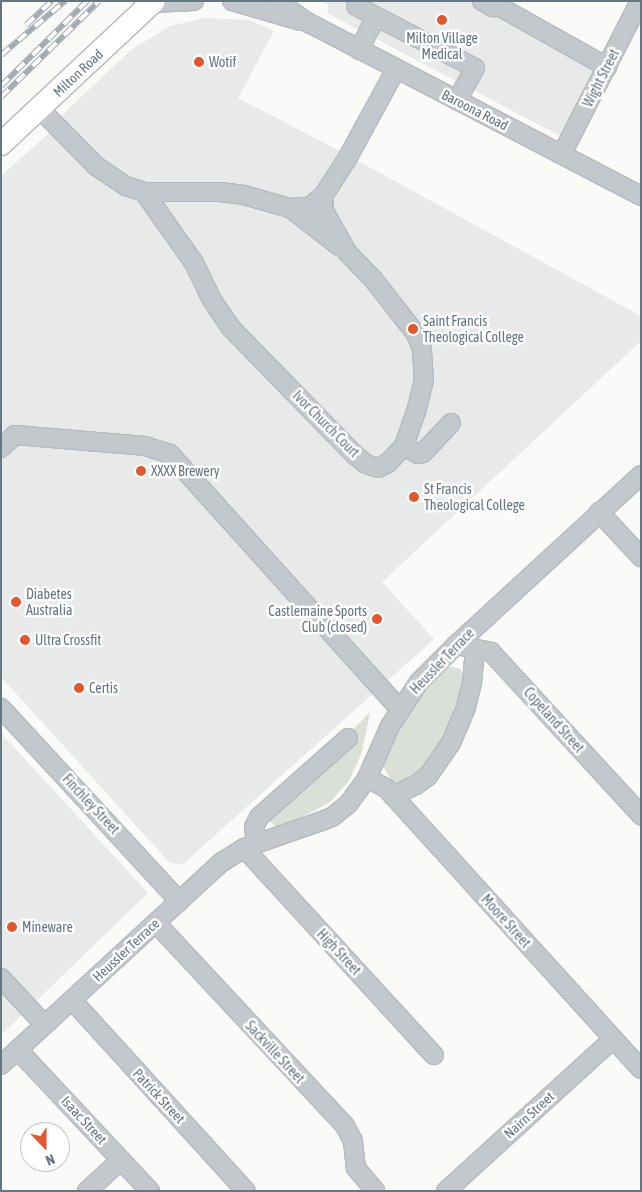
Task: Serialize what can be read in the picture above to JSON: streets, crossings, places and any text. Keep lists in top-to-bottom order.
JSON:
{
  "streets": {
    "main road": ["Milton Road"],
    "street": [
      "Wight Street",
      "Baroona Road",
      "Ivor Church Court",
      "Heussler Terrace",
      "Copeland Street",
      "Finchley Street",
      "Moore Street",
      "High Street",
      "Sackville Street",
      "Patrick Street",
      "Nairn Street",
      "Isaac Street"
    ]
  },
  "crossings": [
    ["Milton Road", "Ivor Church Court"],
    ["Wight Street", "Baroona Road"],
    ["Baroona Road", "Ivor Church Court"],
    ["Heussler Terrace", "Copeland Street"],
    ["Heussler Terrace", "Finchley Street"],
    ["Heussler Terrace", "Moore Street"],
    ["Heussler Terrace", "High Street"],
    ["Heussler Terrace", "Sackville Street"],
    ["Heussler Terrace", "Patrick Street"],
    ["Heussler Terrace", "Isaac Street"],
    ["Moore Street", "Nairn Street"]
  ],
  "places": [
    "Milton Village Medical",
    "Wotif",
    "Saint Francis Theological College",
    "XXXX Brewery",
    "St Francis Theological College",
    "Diabetes Australia",
    "Castlemaine Sports Club (closed)",
    "Ultra Crossfit",
    "Certis",
    "Mineware"
  ],
  "north": "bottom"
}
